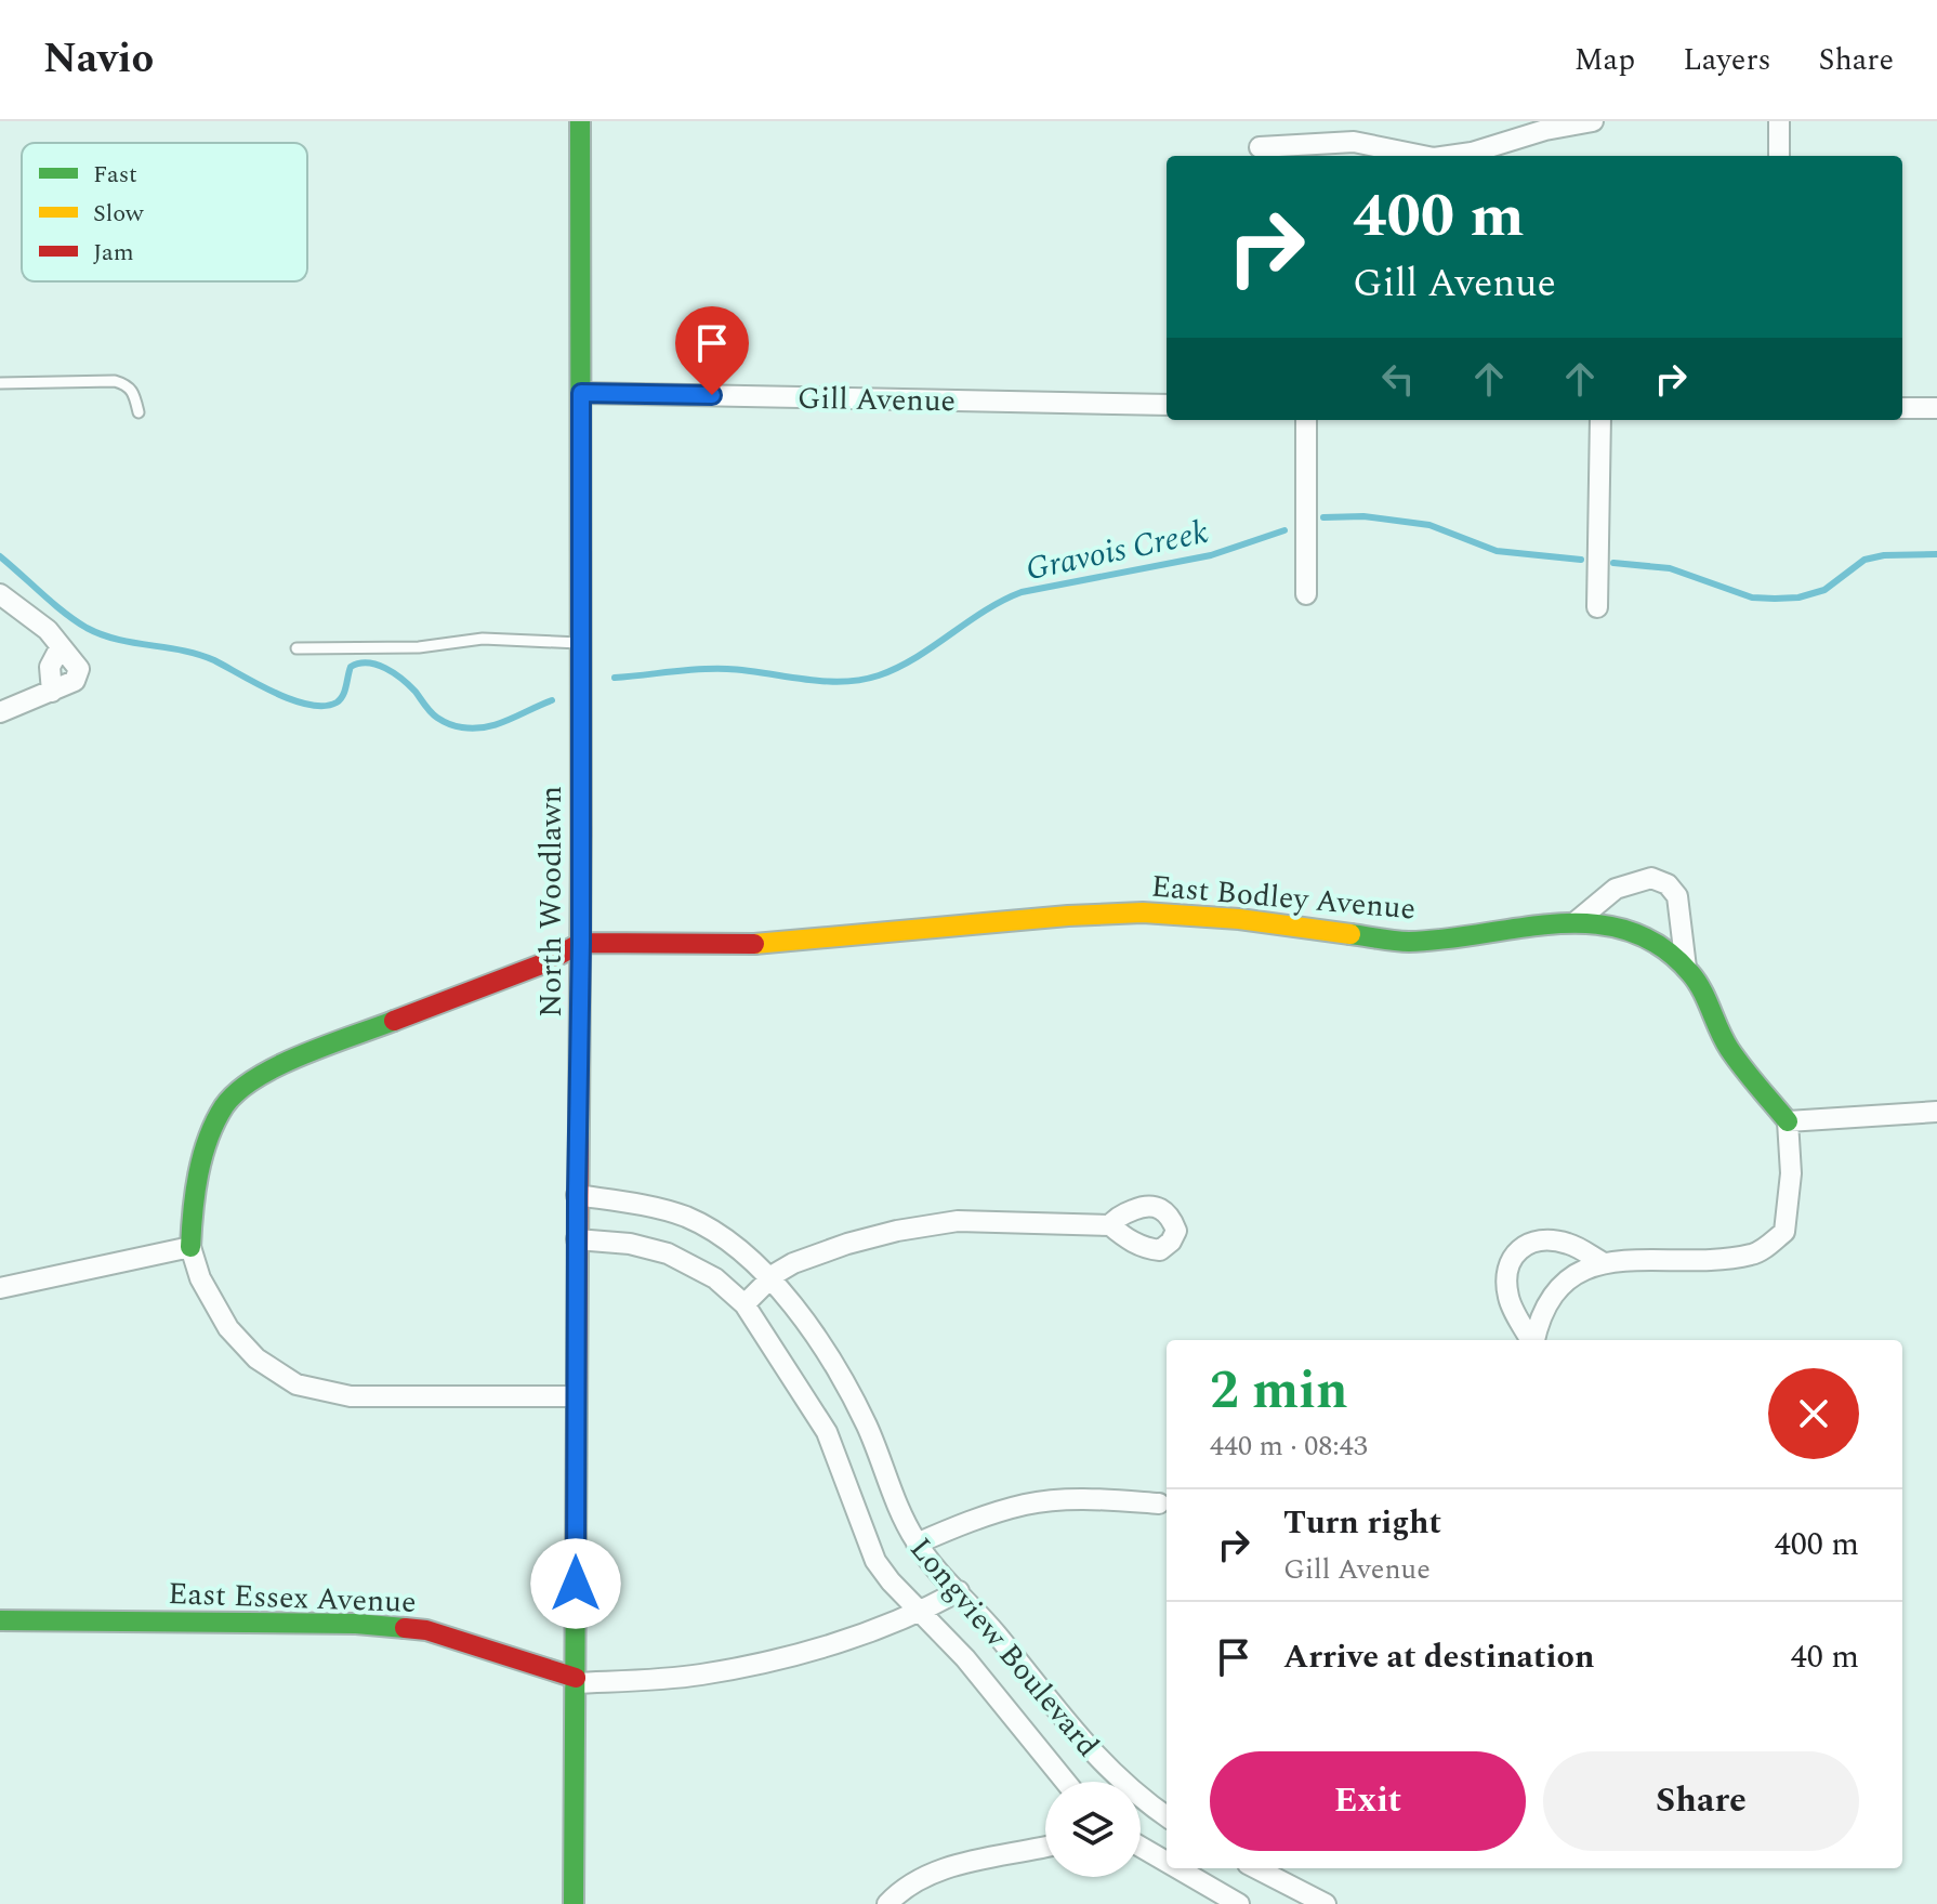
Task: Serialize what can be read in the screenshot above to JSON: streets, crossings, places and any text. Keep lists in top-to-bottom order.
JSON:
{
  "streets": {
    "street": [
      "Gill Avenue",
      "East Bodley Avenue",
      "North Woodlawn",
      "East Essex Avenue",
      "Longview Boulevard"
    ]
  },
  "crossings": [
    ["Gill Avenue", "North Woodlawn"],
    ["East Bodley Avenue", "North Woodlawn"],
    ["North Woodlawn", "East Essex Avenue"],
    ["North Woodlawn", "Longview Boulevard"],
    ["East Essex Avenue", "Longview Boulevard"]
  ],
  "water": ["Gravois Creek"],
  "legend": ["Fast", "Slow", "Jam"],
  "page": {
    "header": "Navio",
    "nav": ["Map", "Layers", "Share"],
    "turn": ["400 m", "Gill Avenue"],
    "heading": ["2 min", "440 m · 08:43"],
    "list": [
      {
        "name": "Turn right",
        "note": "Gill Avenue",
        "value": "400 m"
      },
      {
        "name": "Arrive at destination",
        "value": "40 m"
      }
    ],
    "buttons": ["Exit", "Share"]
  }
}
